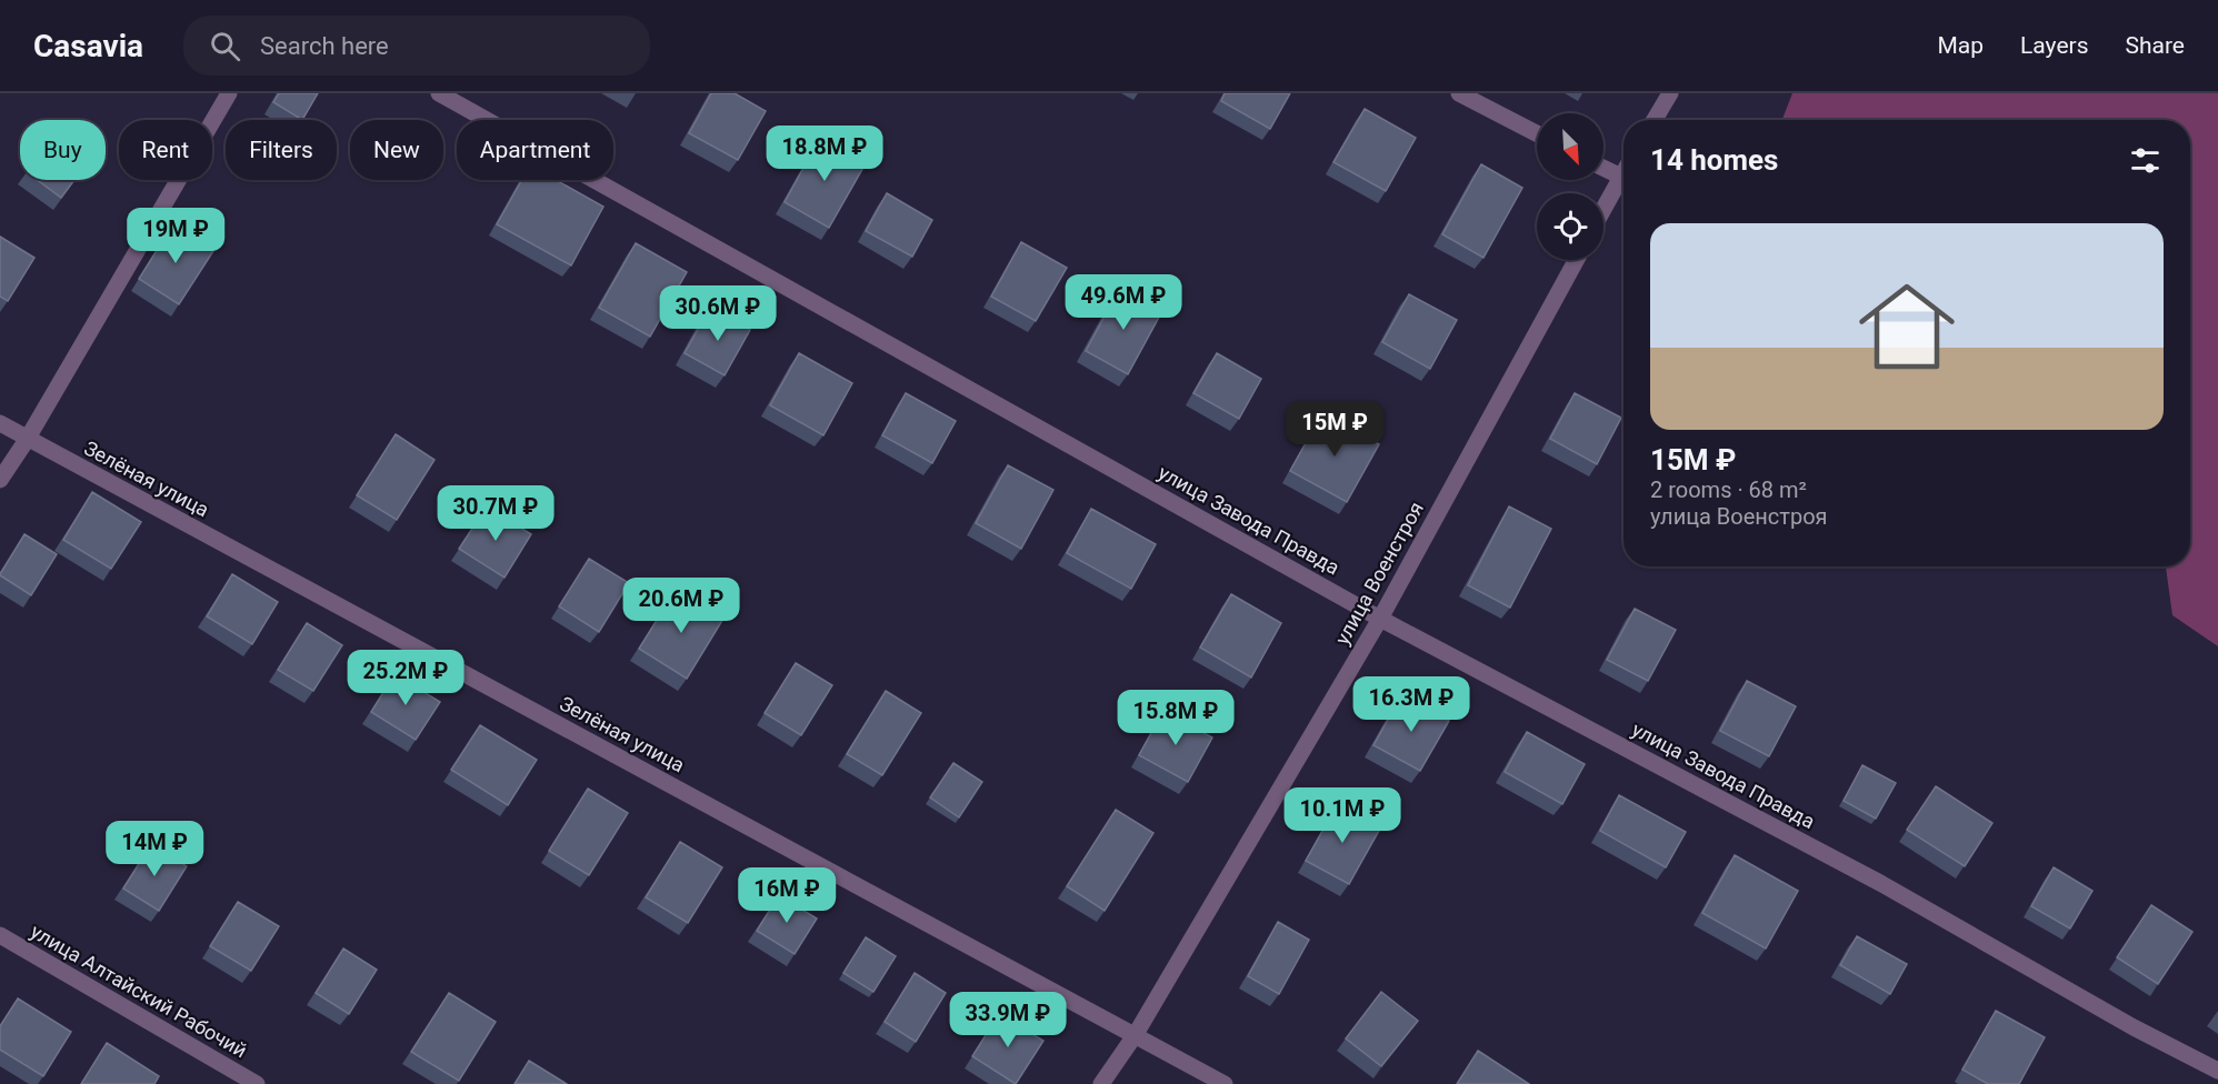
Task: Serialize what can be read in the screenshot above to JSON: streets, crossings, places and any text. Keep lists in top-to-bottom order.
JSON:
{
  "streets": {
    "street": [
      "Зелёная улица",
      "улица Завода Правда",
      "улица Военстроя",
      "улица Алтайский Рабочий"
    ]
  },
  "crossings": [
    ["Зелёная улица", "улица Военстроя"],
    ["улица Завода Правда", "улица Военстроя"]
  ],
  "north": "bottom right",
  "page": {
    "header": "Casavia",
    "search": "Search here",
    "nav": ["Map", "Layers", "Share"],
    "chip": [
      "Buy",
      "Rent",
      "Filters",
      "New",
      "Apartment"
    ],
    "heading": "14 homes",
    "price": [
      "18.8M ₽",
      "19M ₽",
      "49.6M ₽",
      "30.6M ₽",
      "15M ₽",
      "30.7M ₽",
      "20.6M ₽",
      "25.2M ₽",
      "16.3M ₽",
      "15.8M ₽",
      "10.1M ₽",
      "14M ₽",
      "16M ₽",
      "33.9M ₽"
    ],
    "list": [
      {
        "name": "15M ₽",
        "note": "2 rooms · 68 m² · улица Военстроя"
      }
    ]
  }
}
